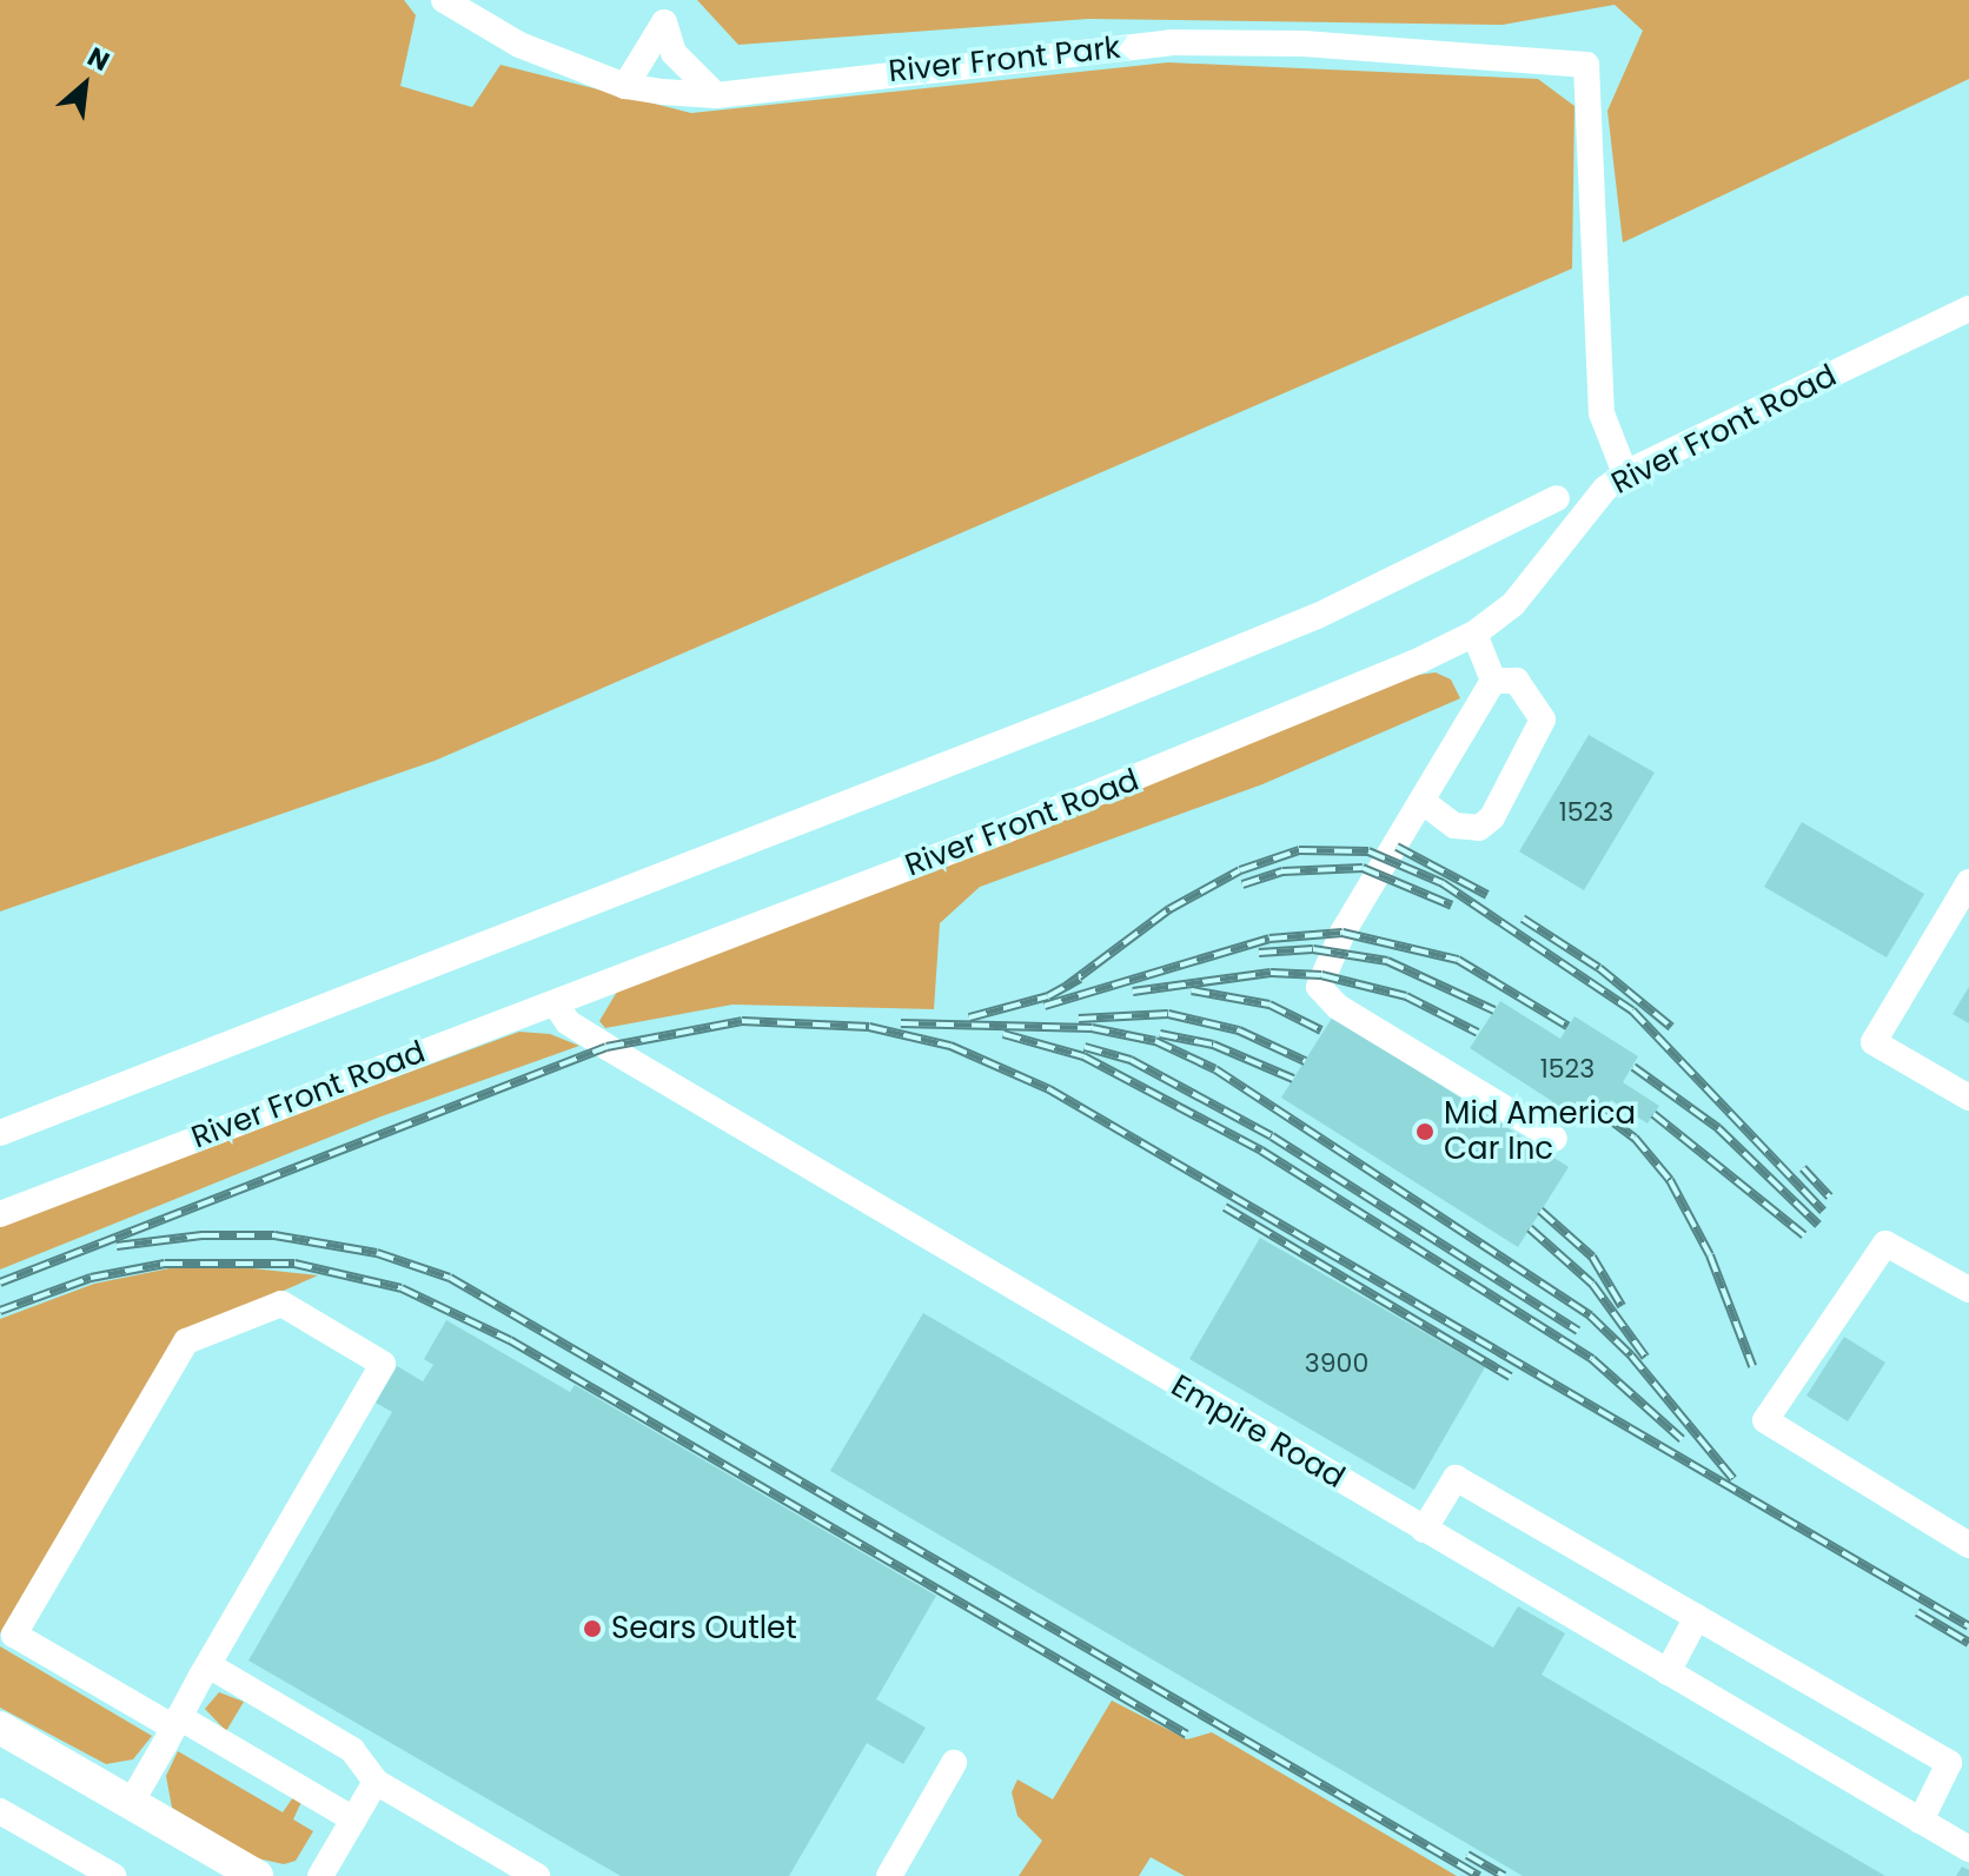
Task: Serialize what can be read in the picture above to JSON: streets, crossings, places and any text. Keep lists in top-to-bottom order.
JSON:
{
  "streets": {
    "street": ["River Front Park", "River Front Road", "Empire Road"]
  },
  "crossings": [
    ["River Front Park", "River Front Road"],
    ["River Front Road", "Empire Road"]
  ],
  "places": ["Mid America Car Inc", "Sears Outlet"],
  "house_numbers": ["1523", "1523", "3900"],
  "north": "top right"
}
